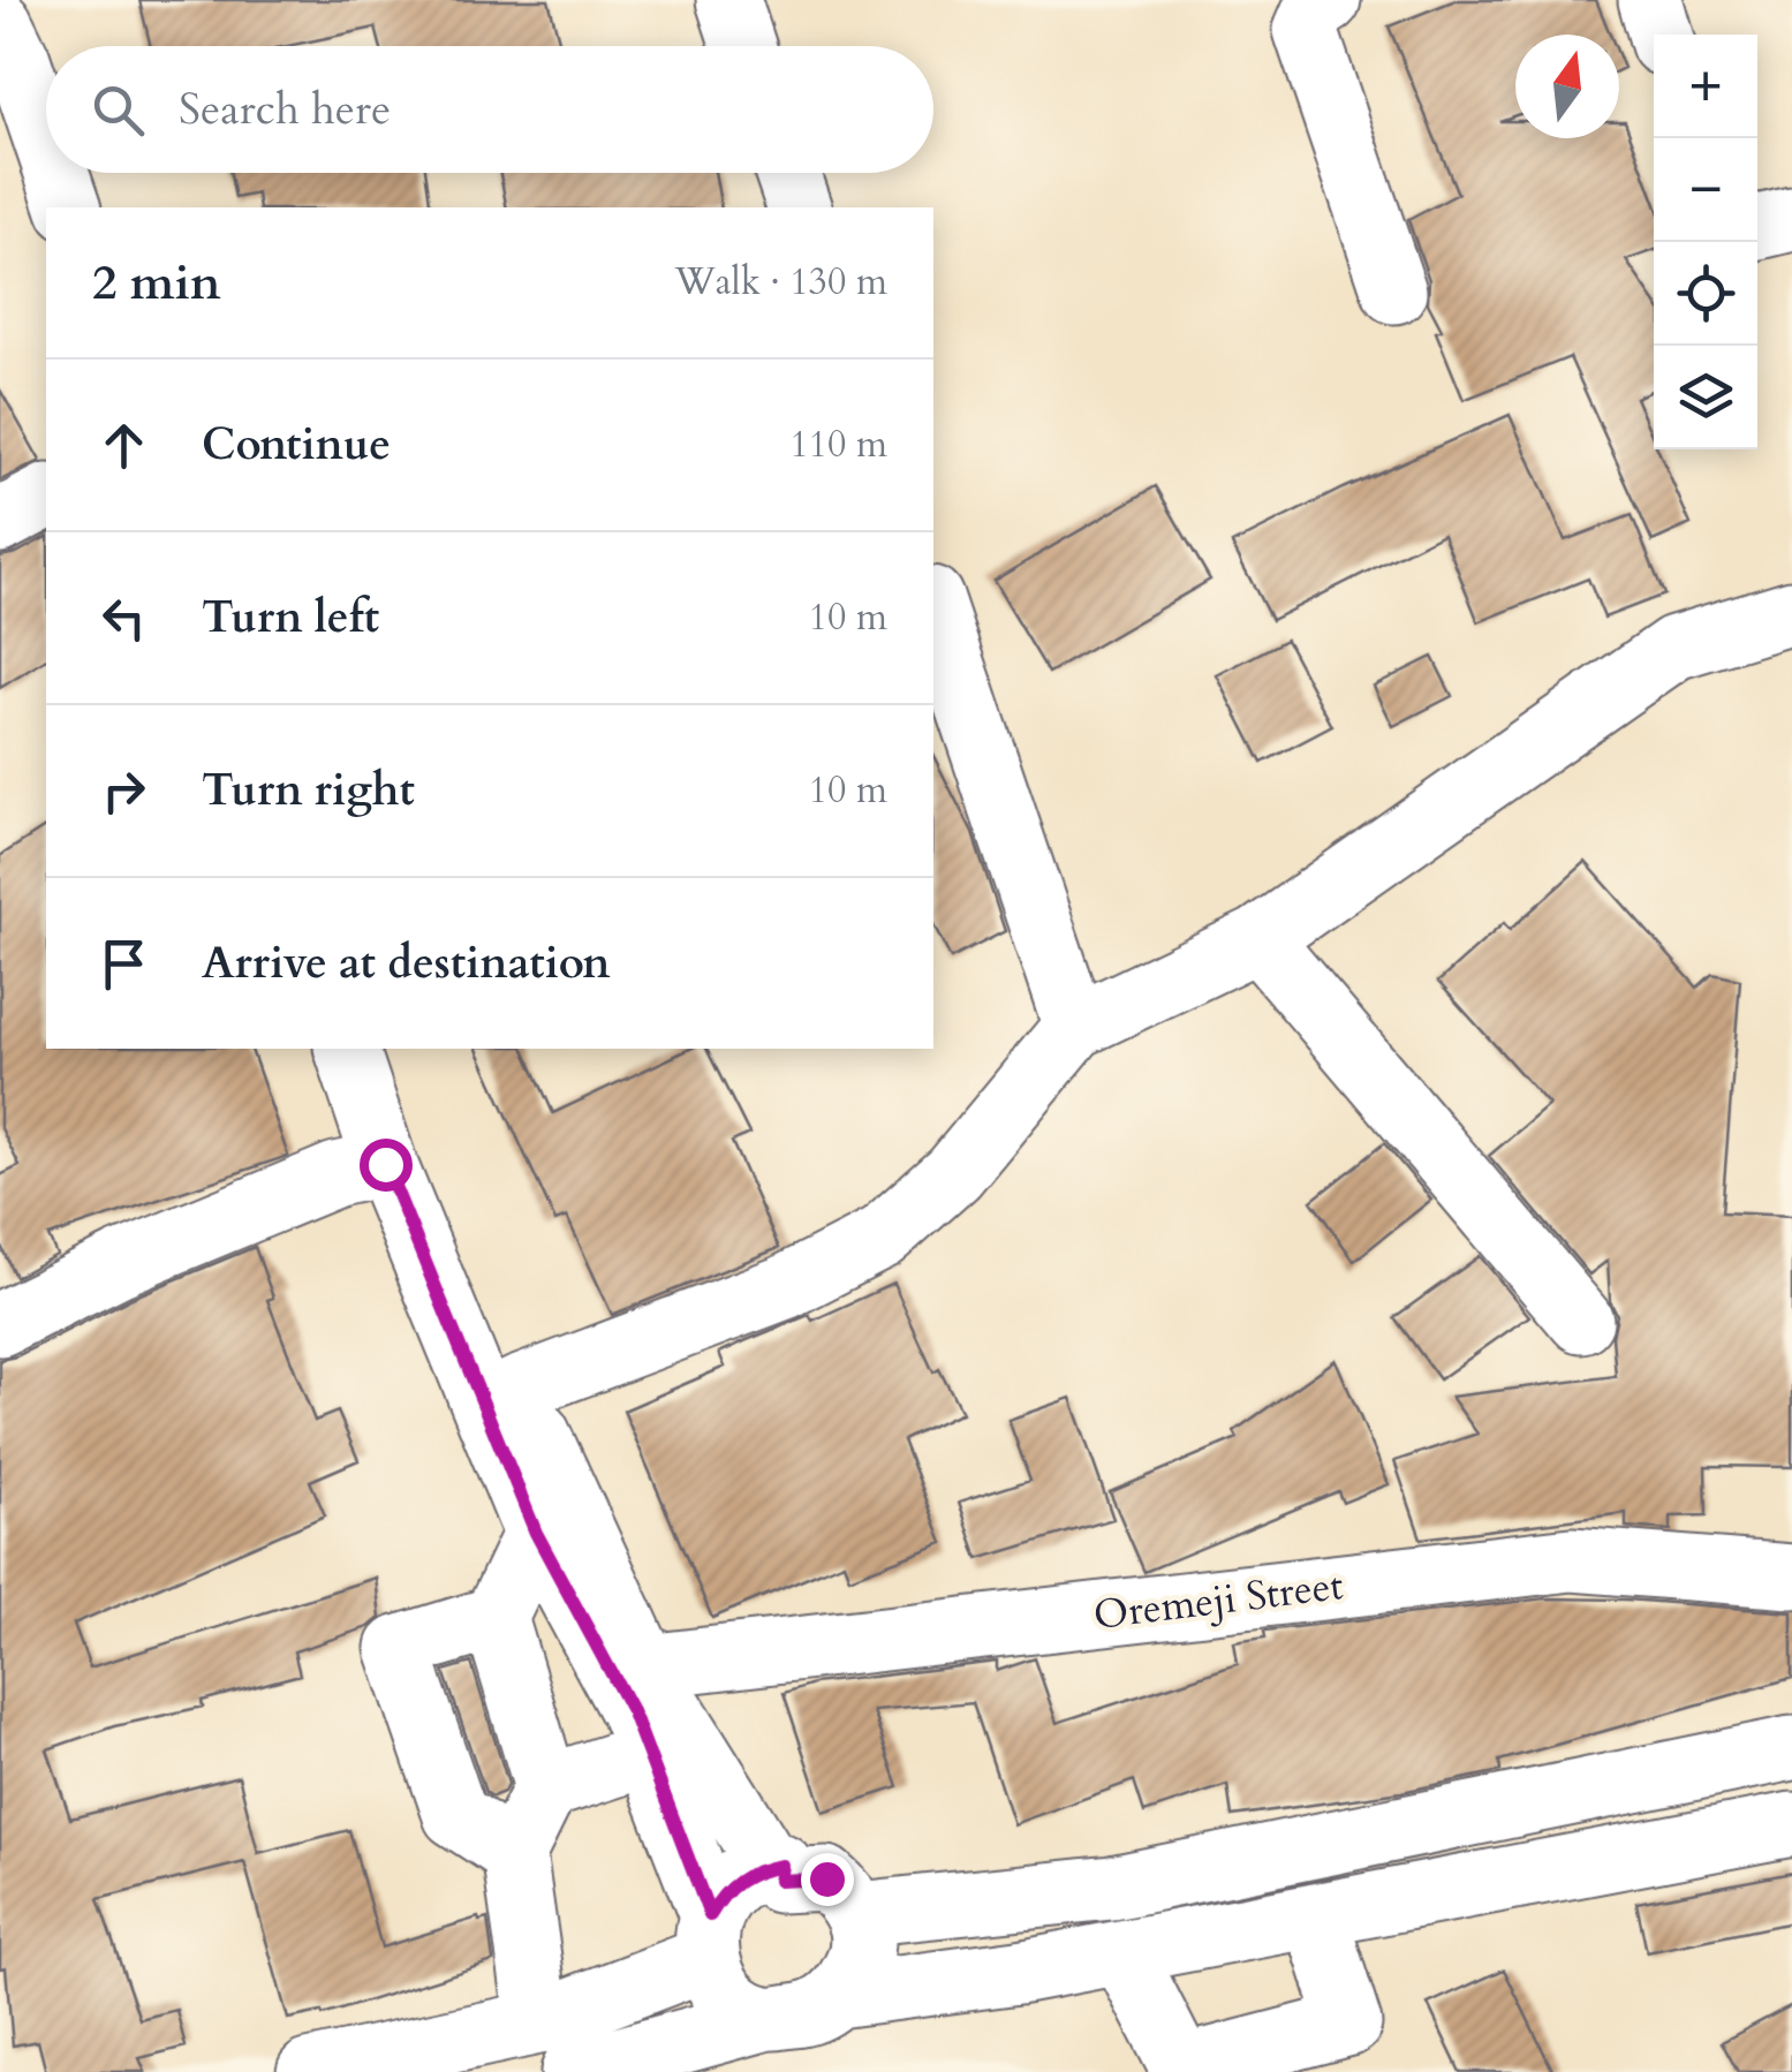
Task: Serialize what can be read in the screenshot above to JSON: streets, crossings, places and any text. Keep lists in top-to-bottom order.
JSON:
{
  "streets": {
    "street": ["Oremeji Street"]
  },
  "north": "top",
  "page": {
    "map_buttons": ["+", "−"],
    "search": "Search here",
    "heading": ["2 min", "Walk · 130 m"],
    "list": [
      ["Continue", "110 m"],
      ["Turn left", "10 m"],
      ["Turn right", "10 m"],
      "Arrive at destination"
    ]
  }
}
